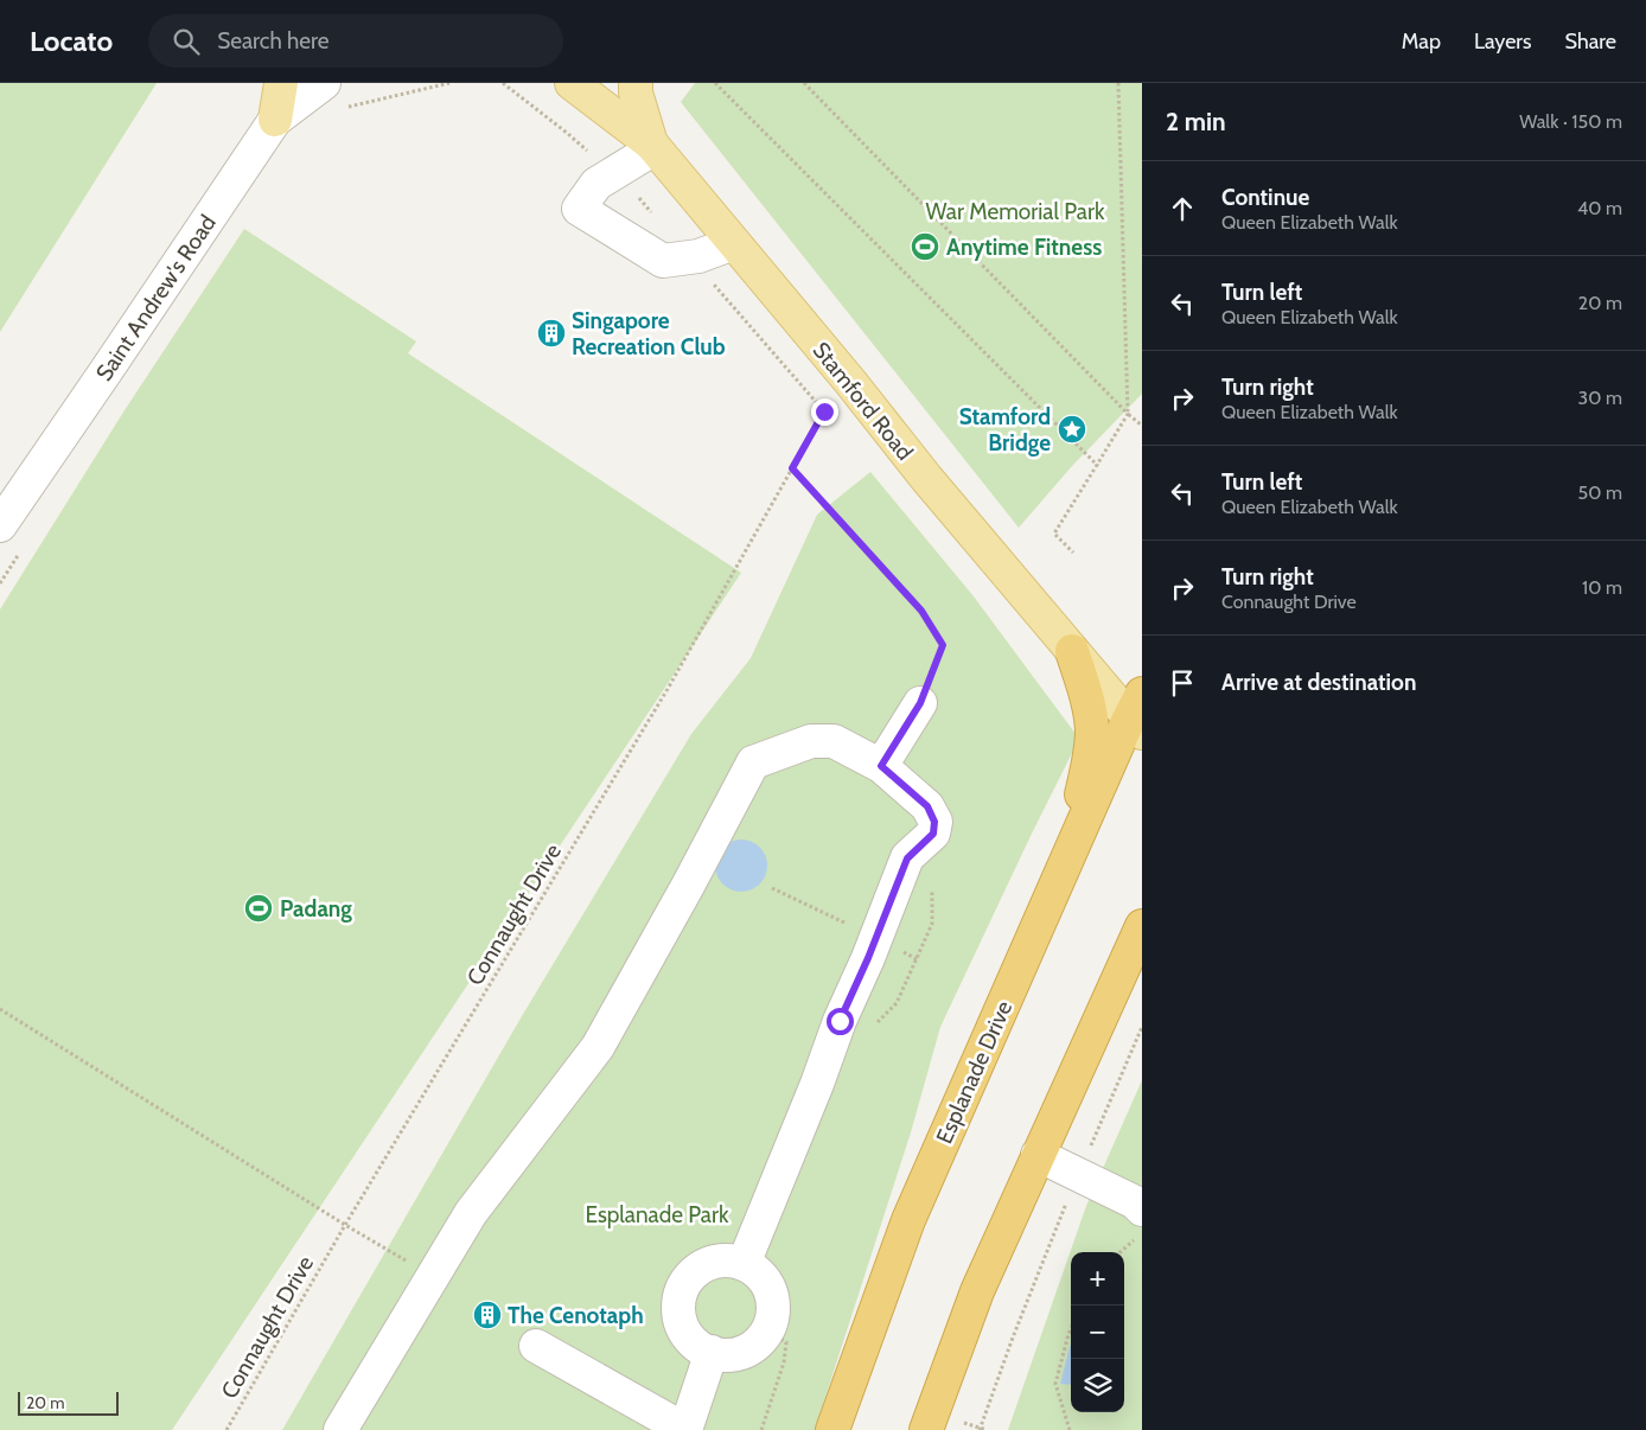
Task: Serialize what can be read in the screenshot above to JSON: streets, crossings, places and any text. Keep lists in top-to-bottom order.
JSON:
{
  "streets": {
    "highway": ["Esplanade Drive"],
    "main road": ["Stamford Road"],
    "street": ["Saint Andrew's Road"],
    "path": ["Connaught Drive"]
  },
  "crossings": [
    ["Stamford Road", "Esplanade Drive"]
  ],
  "parks": ["War Memorial Park", "Esplanade Park"],
  "places": {
    "sports": ["Anytime Fitness", "Padang"],
    "building": ["Singapore Recreation Club", "The Cenotaph"],
    "place": ["Stamford Bridge"]
  },
  "scale_bar": "20 m",
  "page": {
    "header": "Locato",
    "search": "Search here",
    "nav": ["Map", "Layers", "Share"],
    "heading": ["2 min", "Walk · 150 m"],
    "list": [
      ["Continue", "Queen Elizabeth Walk", "40 m"],
      ["Turn left", "Queen Elizabeth Walk", "20 m"],
      ["Turn right", "Queen Elizabeth Walk", "30 m"],
      ["Turn left", "Queen Elizabeth Walk", "50 m"],
      ["Turn right", "Connaught Drive", "10 m"],
      "Arrive at destination"
    ],
    "map_buttons": ["+", "−"],
    "scale": "20 m"
  }
}
